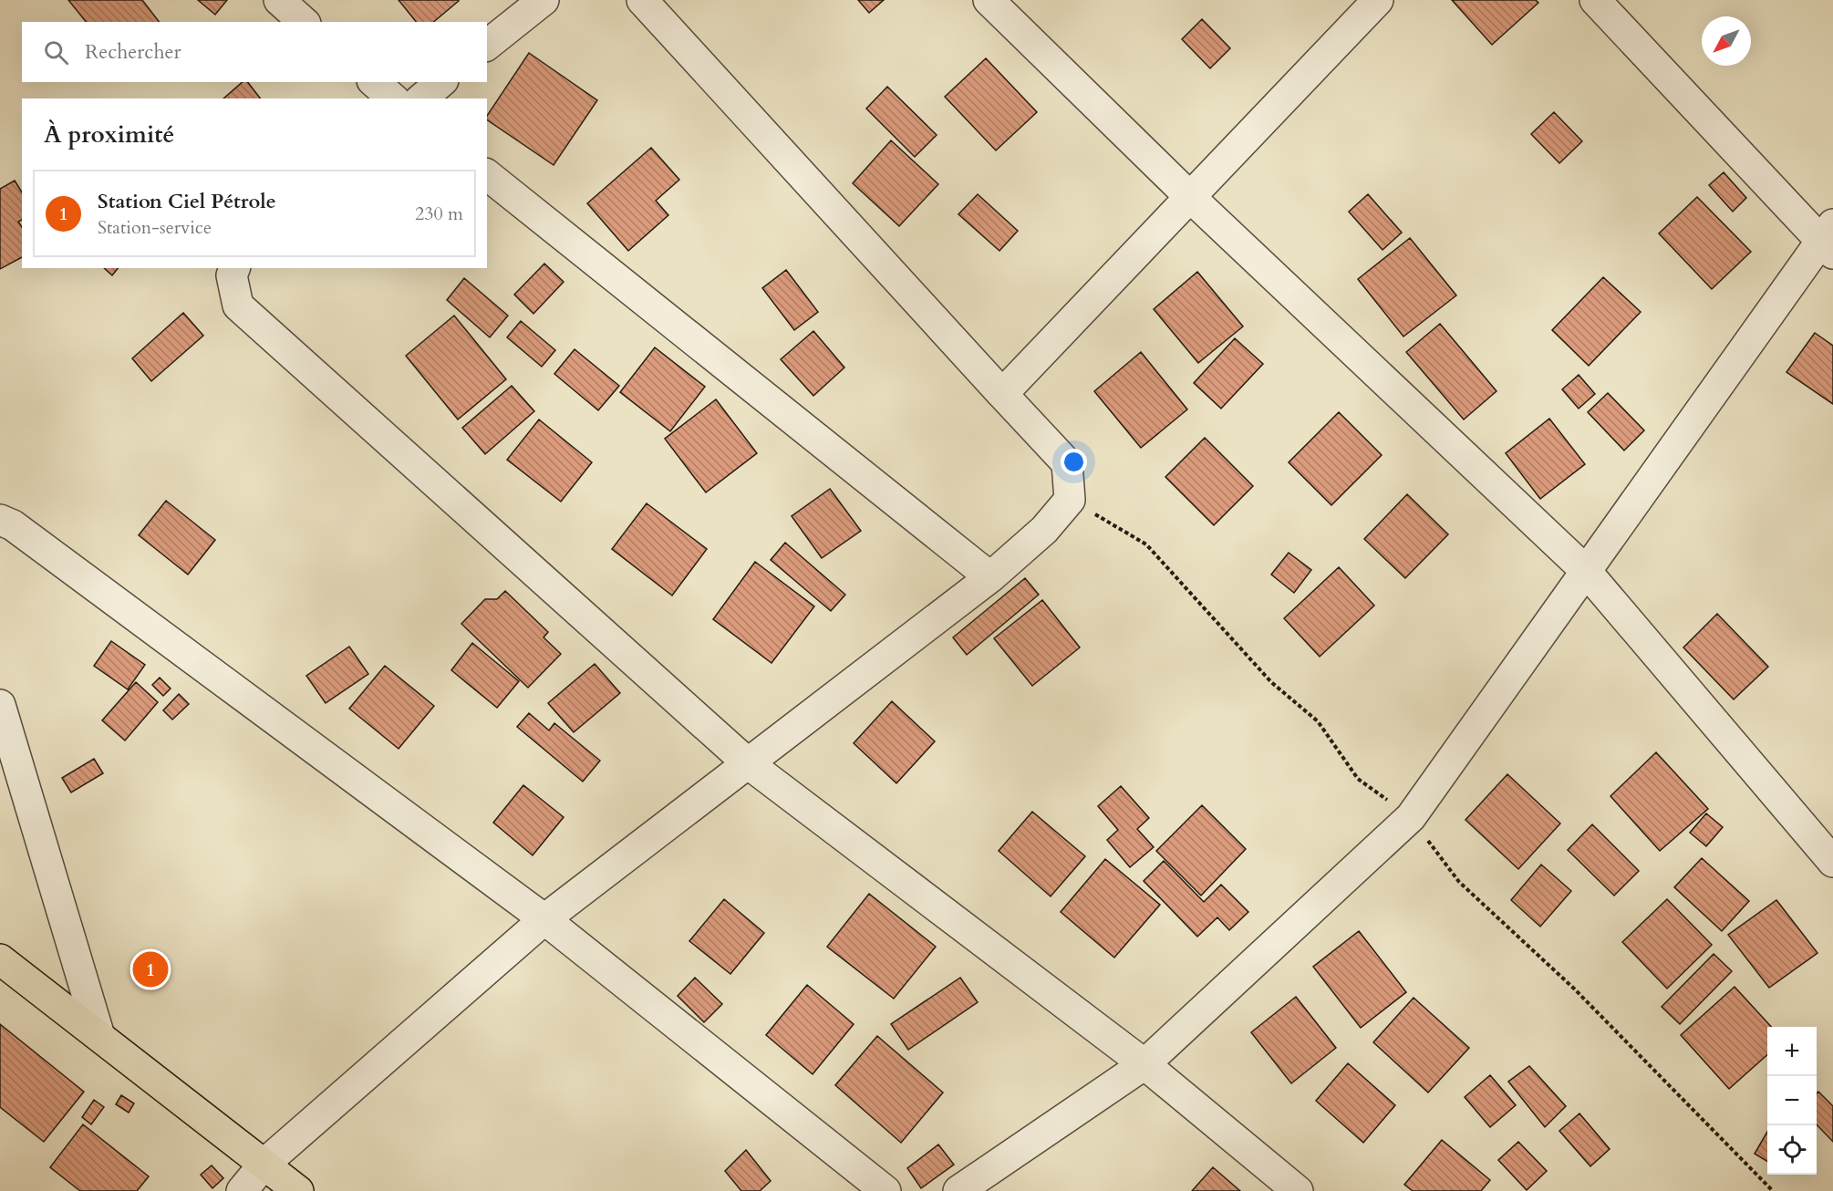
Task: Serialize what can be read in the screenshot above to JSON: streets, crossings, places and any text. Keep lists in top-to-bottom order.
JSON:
{
  "north": "bottom left",
  "page": {
    "search": "Rechercher",
    "heading": "À proximité",
    "list": [
      {
        "mark": "1",
        "name": "Station Ciel Pétrole",
        "note": "Station-service",
        "value": "230 m"
      }
    ],
    "pins": "1",
    "map_buttons": ["+", "−"]
  }
}
